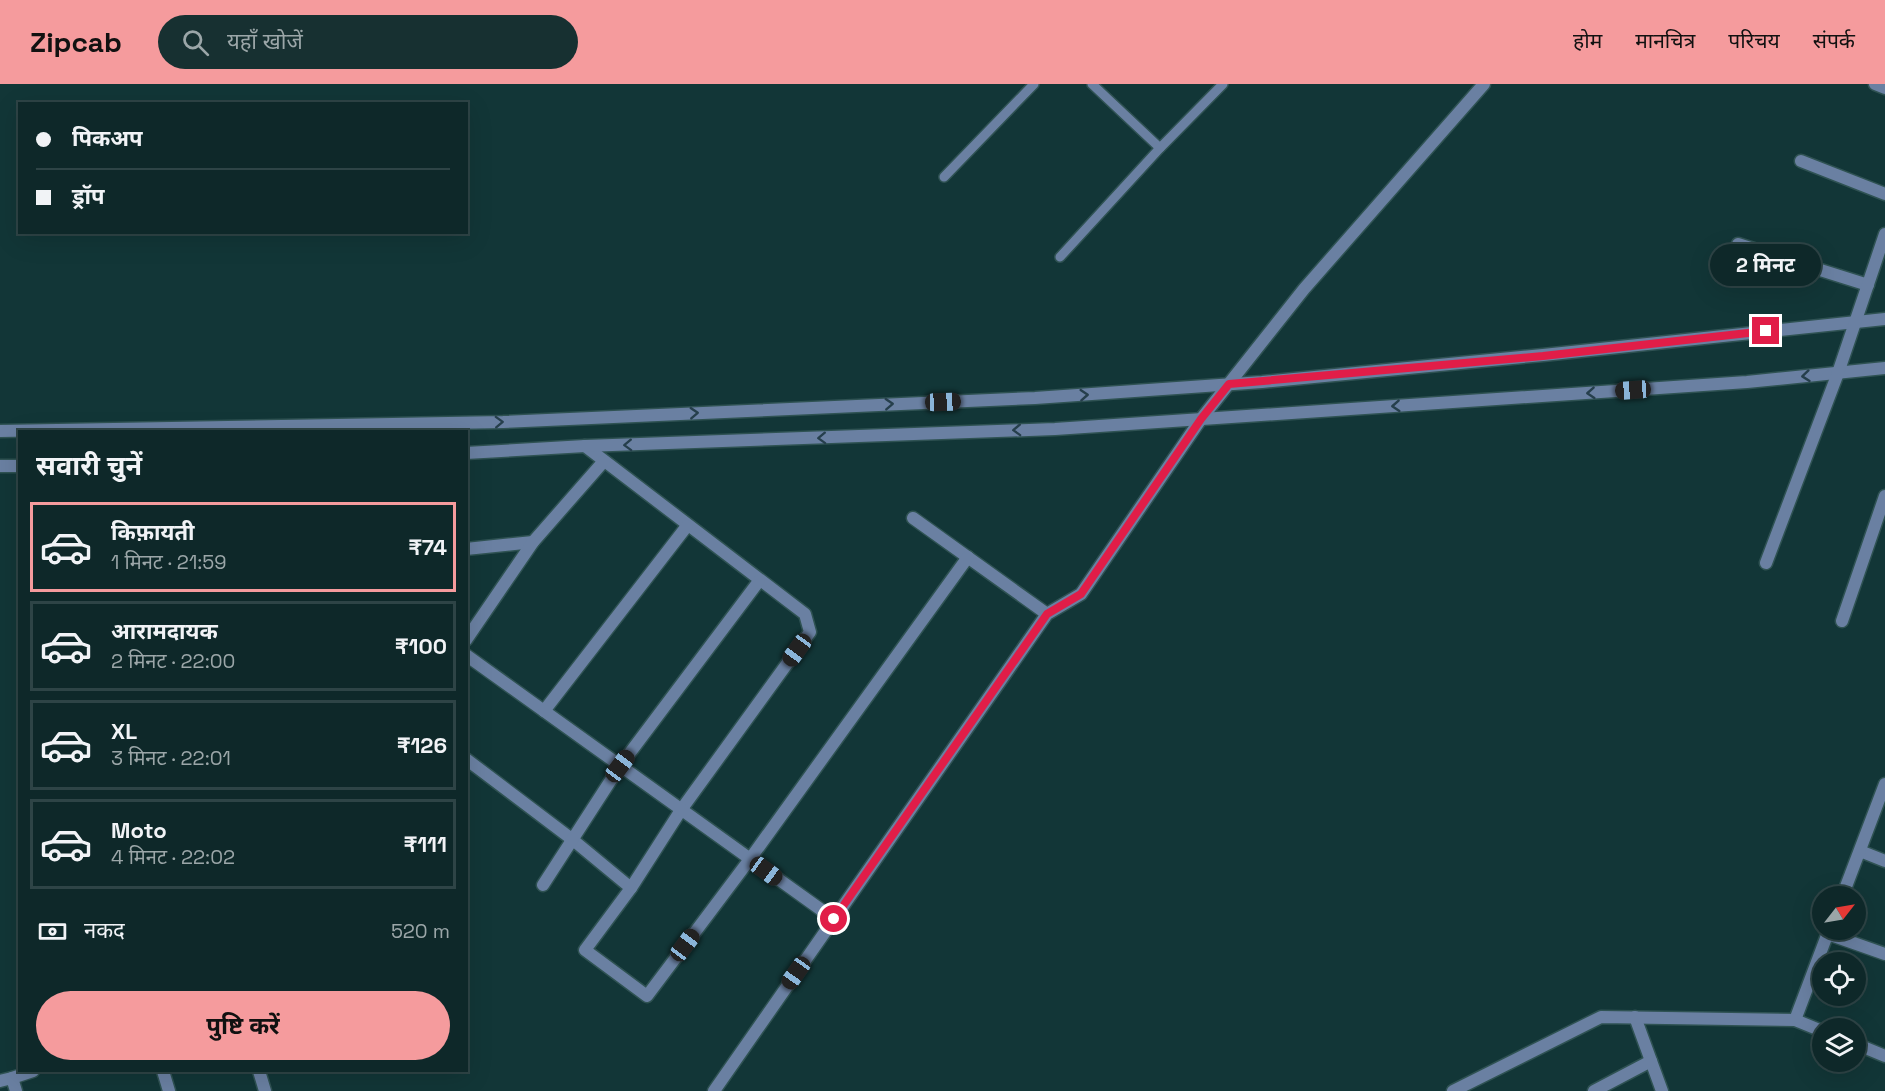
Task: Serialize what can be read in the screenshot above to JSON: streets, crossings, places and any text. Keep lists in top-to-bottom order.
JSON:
{
  "north": "top right",
  "page": {
    "header": "Zipcab",
    "search": "यहाँ खोजें",
    "nav": [
      "होम",
      "मानचित्र",
      "परिचय",
      "संपर्क"
    ],
    "banner": ["पिकअप", "ड्रॉप"],
    "bubble": "2 मिनट",
    "heading": "सवारी चुनें",
    "list": [
      {
        "name": "किफ़ायती",
        "note": "1 मिनट · 21:59",
        "value": "₹74"
      },
      {
        "name": "आरामदायक",
        "note": "2 मिनट · 22:00",
        "value": "₹100"
      },
      {
        "name": "XL",
        "note": "3 मिनट · 22:01",
        "value": "₹126"
      },
      {
        "name": "Moto",
        "note": "4 मिनट · 22:02",
        "value": "₹111"
      }
    ],
    "pay": ["नकद", "520 m"],
    "buttons": "पुष्टि करें"
  }
}
